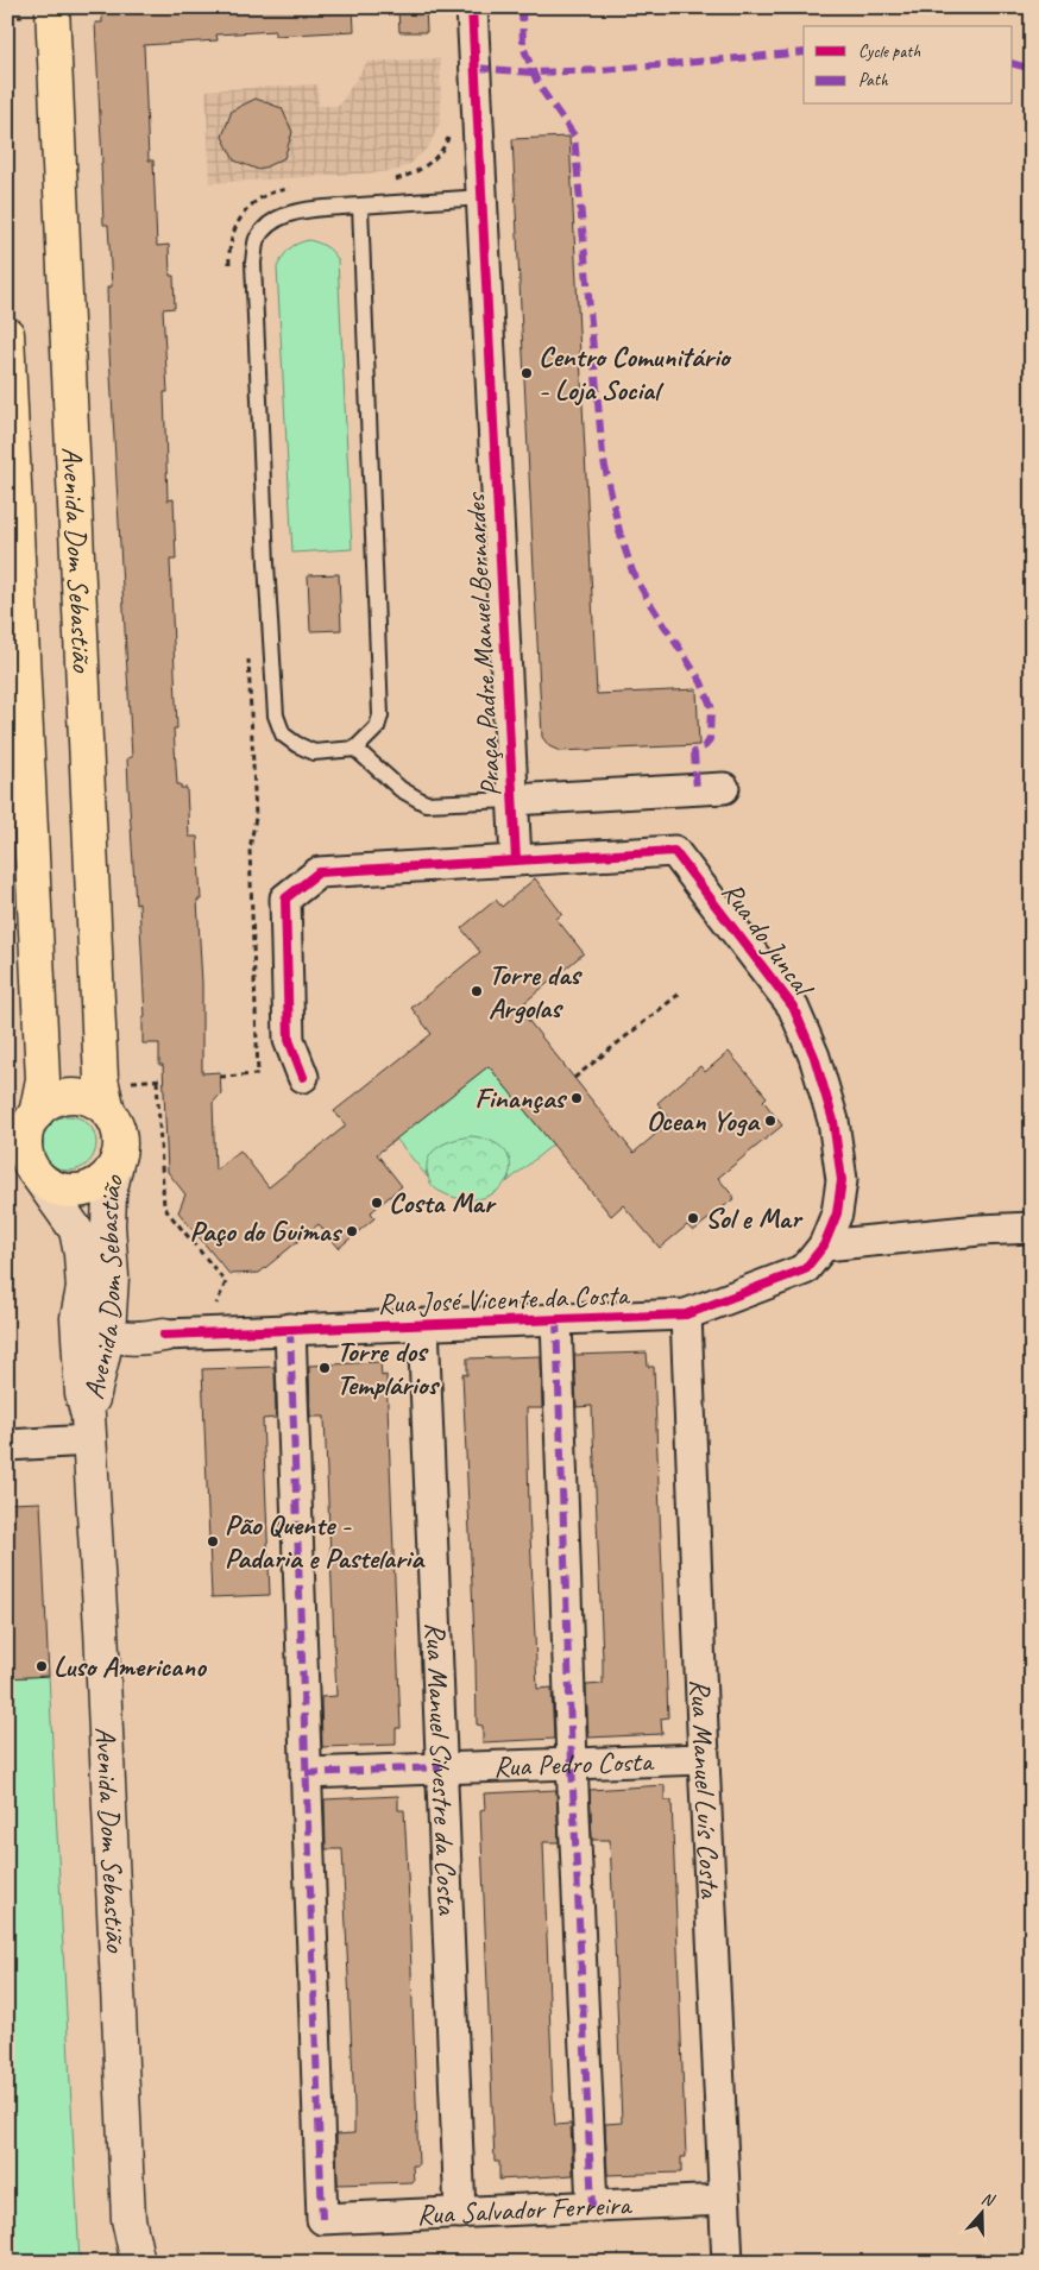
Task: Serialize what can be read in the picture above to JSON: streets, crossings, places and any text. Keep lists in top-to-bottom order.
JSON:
{
  "streets": {
    "main road": ["Avenida Dom Sebastião"],
    "street": [
      "Praça Padre Manuel Bernardes",
      "Rua do Juncal",
      "Rua José Vicente da Costa",
      "Rua Pedro Costa",
      "Rua Manuel Silvestre da Costa",
      "Rua Manuel Luís Costa",
      "Rua Salvador Ferreira"
    ]
  },
  "crossings": [
    ["Praça Padre Manuel Bernardes", "Rua do Juncal"],
    ["Rua do Juncal", "Rua José Vicente da Costa"],
    ["Rua José Vicente da Costa", "Rua Manuel Silvestre da Costa"],
    ["Rua José Vicente da Costa", "Rua Manuel Luís Costa"],
    ["Rua Pedro Costa", "Rua Manuel Silvestre da Costa"],
    ["Rua Pedro Costa", "Rua Manuel Luís Costa"],
    ["Rua Pedro Costa", "Rua Salvador Ferreira"],
    ["Rua Manuel Silvestre da Costa", "Rua Salvador Ferreira"],
    ["Rua Manuel Luís Costa", "Rua Salvador Ferreira"]
  ],
  "places": [
    "Centro Comunitário - Loja Social",
    "Torre das Argolas",
    "Finanças",
    "Ocean Yoga",
    "Costa Mar",
    "Sol e Mar",
    "Paço do Guimas",
    "Torre dos Templários",
    "Pão Quente - Padaria e Pastelaria",
    "Luso Americano"
  ],
  "legend": ["Cycle path", "Path"],
  "north": "top"
}
